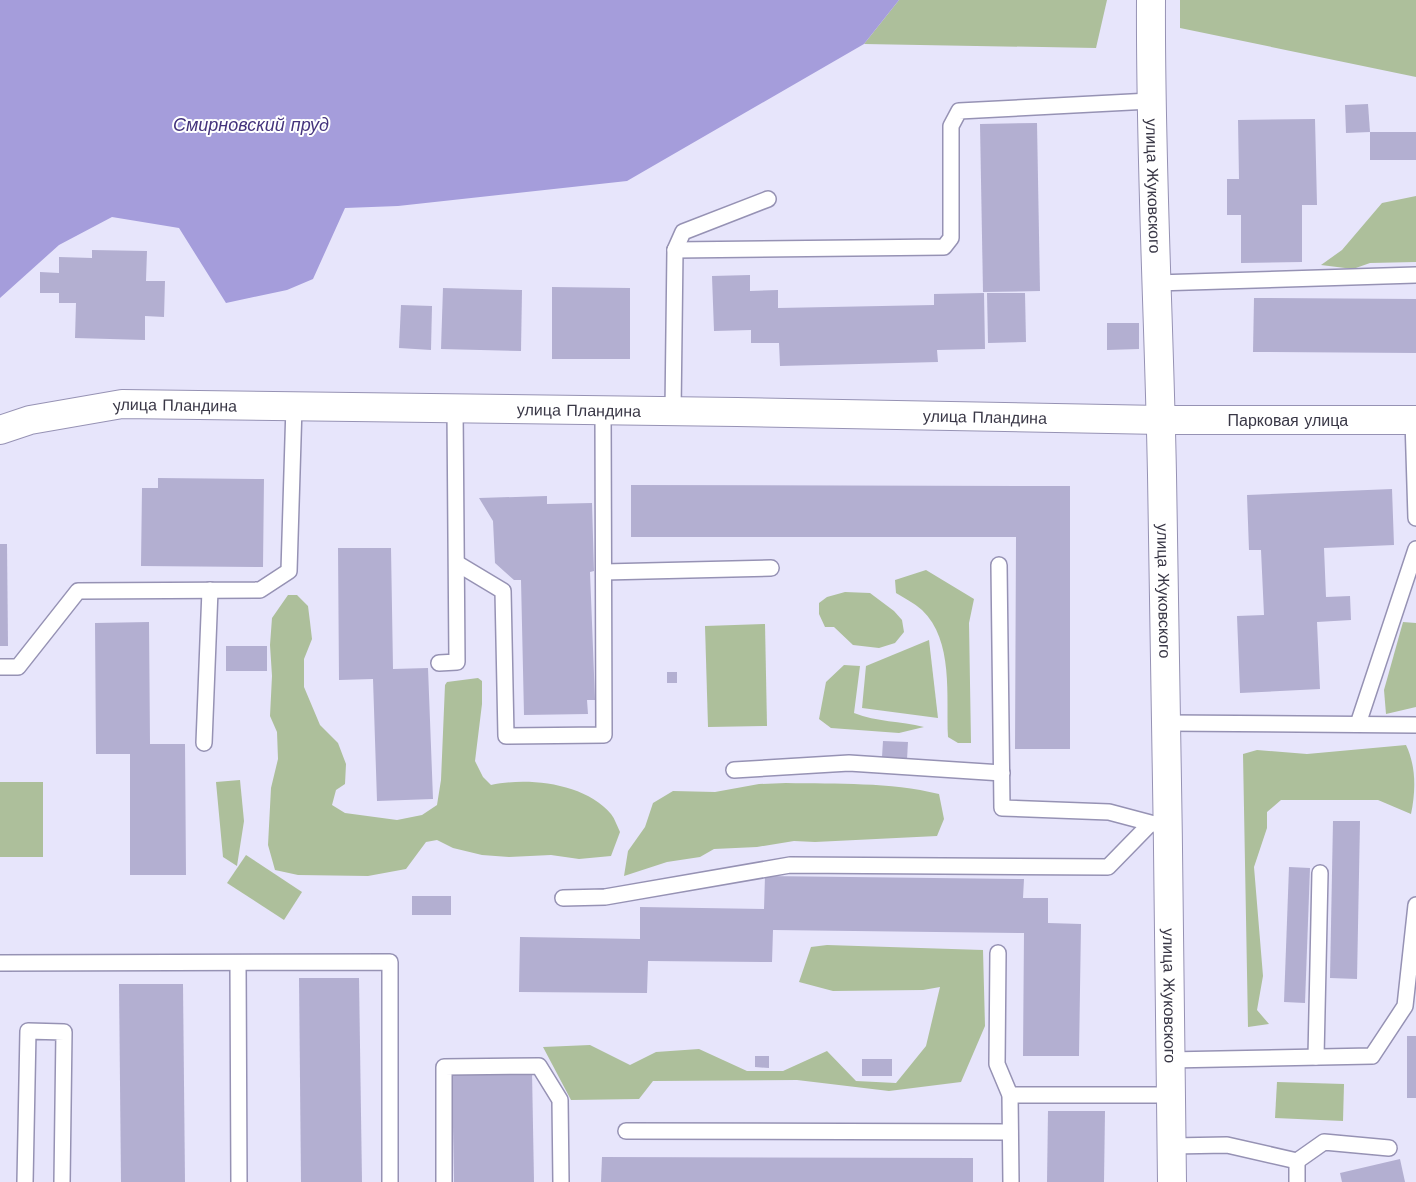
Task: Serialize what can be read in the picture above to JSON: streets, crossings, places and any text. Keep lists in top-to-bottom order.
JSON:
{
  "streets": {
    "street": ["улица Жуковского", "улица Пландина", "Парковая улица"]
  },
  "crossings": [
    ["улица Жуковского", "улица Пландина"],
    ["улица Жуковского", "Парковая улица"],
    ["улица Пландина", "Парковая улица"]
  ],
  "water": ["Смирновский пруд"]
}
